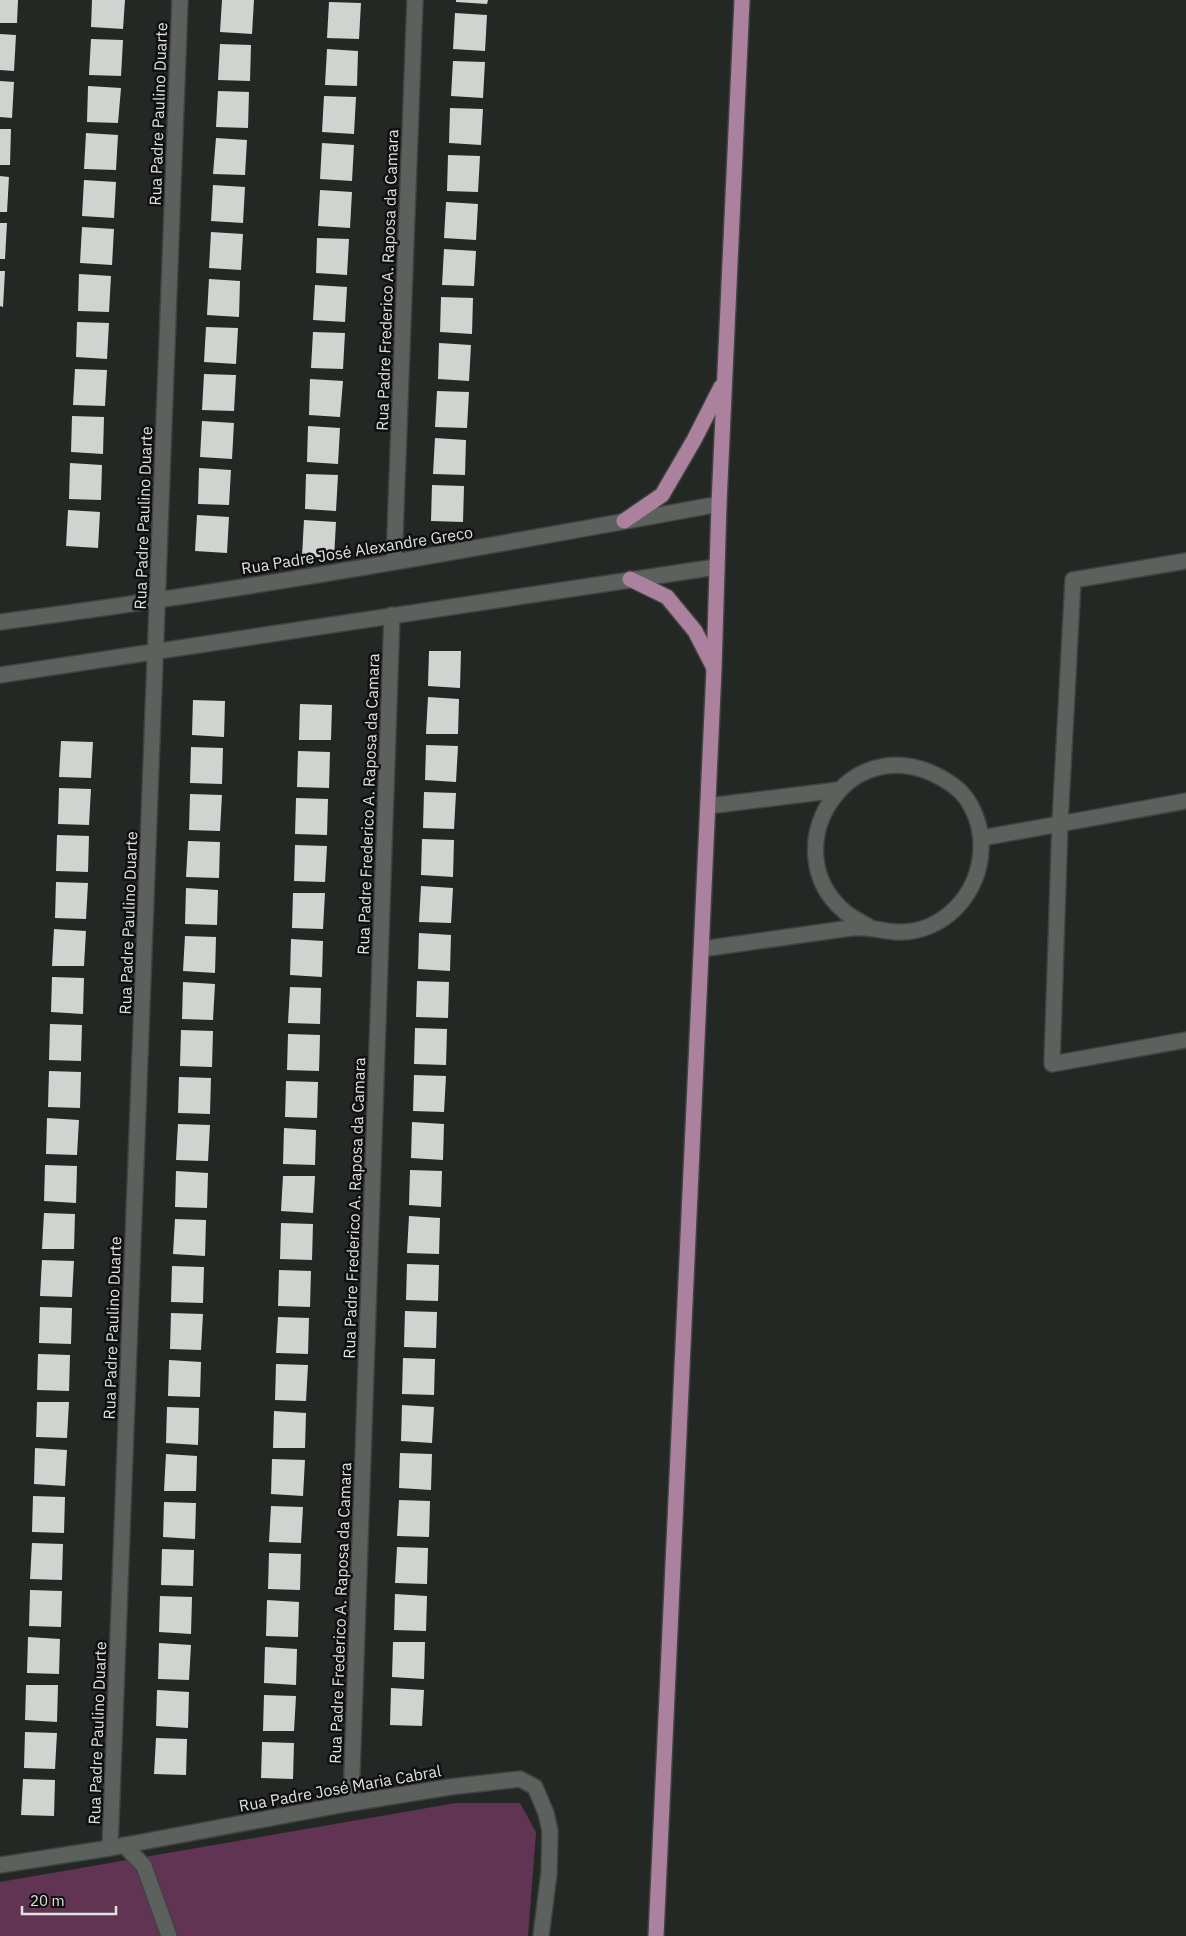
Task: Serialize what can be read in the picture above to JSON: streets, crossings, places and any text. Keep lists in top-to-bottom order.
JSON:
{
  "streets": {
    "street": [
      "Rua Padre Paulino Duarte",
      "Rua Padre Frederico A. Raposa da Camara",
      "Rua Padre José Alexandre Greco",
      "Rua Padre José Maria Cabral"
    ]
  },
  "crossings": [
    ["Rua Padre Paulino Duarte", "Rua Padre José Alexandre Greco"],
    ["Rua Padre Paulino Duarte", "Rua Padre José Maria Cabral"],
    ["Rua Padre Frederico A. Raposa da Camara", "Rua Padre José Alexandre Greco"],
    ["Rua Padre Frederico A. Raposa da Camara", "Rua Padre José Maria Cabral"]
  ],
  "scale_bar": "20 m"
}
